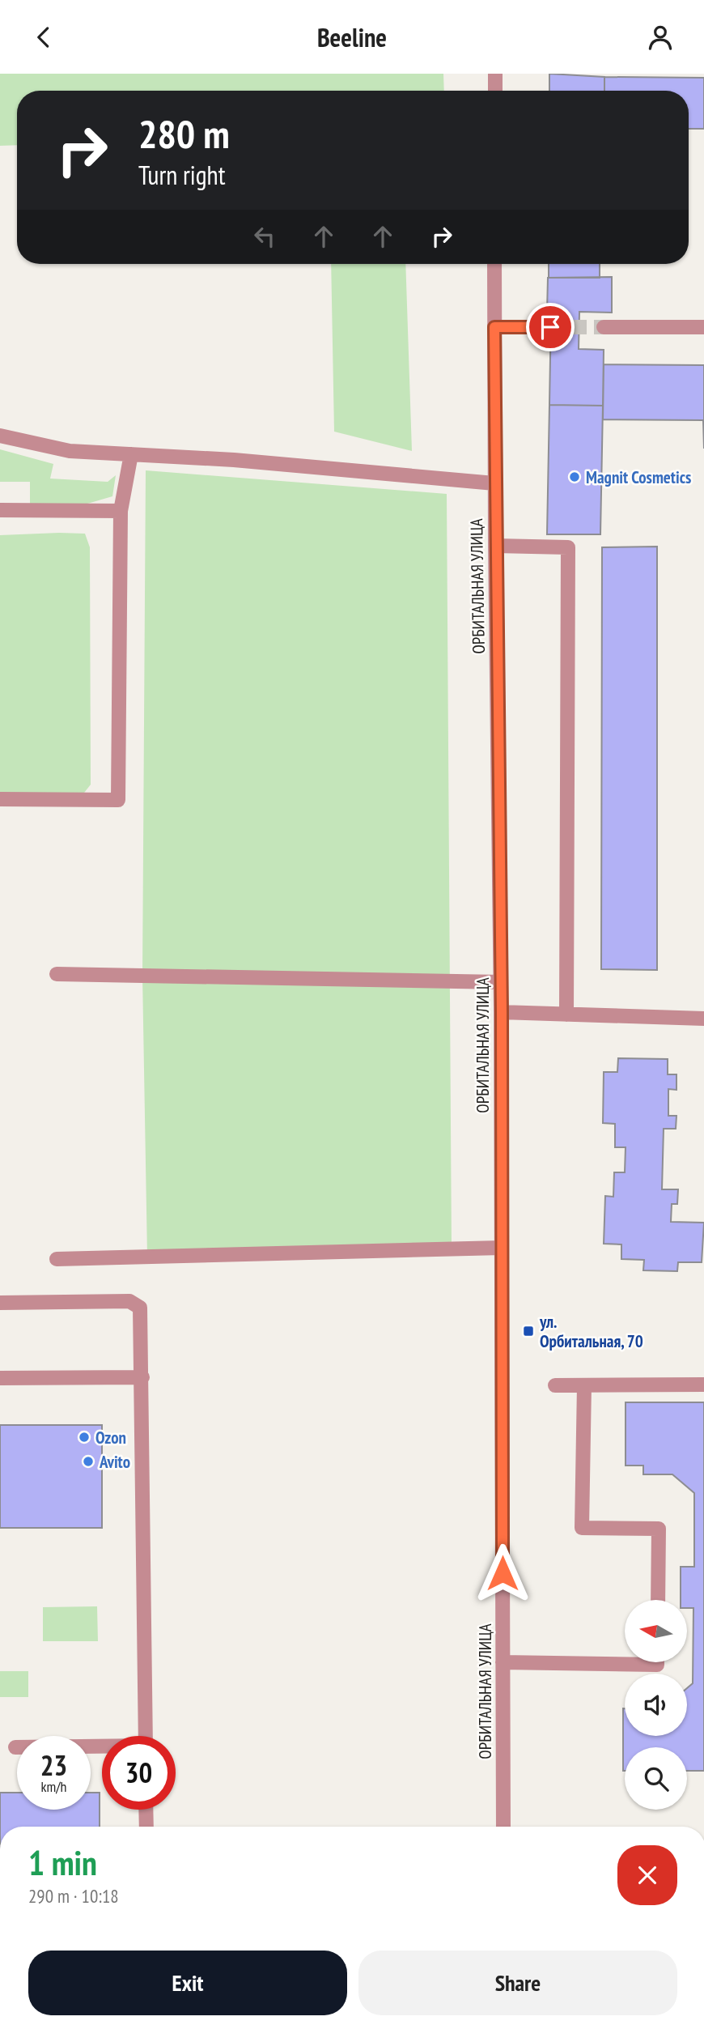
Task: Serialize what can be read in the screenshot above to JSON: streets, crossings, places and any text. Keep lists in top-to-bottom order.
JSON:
{
  "streets": {
    "street": ["ОРБИТАЛЬНАЯ УЛИЦА"]
  },
  "places": {
    "other": ["Magnit Cosmetics", "Ozon", "Avito"],
    "transit": ["ул. Орбитальная, 70"]
  },
  "north": "left",
  "page": {
    "header": "Beeline",
    "turn": ["280 m", "Turn right"],
    "speed": "23 km/h",
    "limit": "30",
    "heading": ["1 min", "290 m · 10:18"],
    "buttons": ["Exit", "Share"]
  }
}
